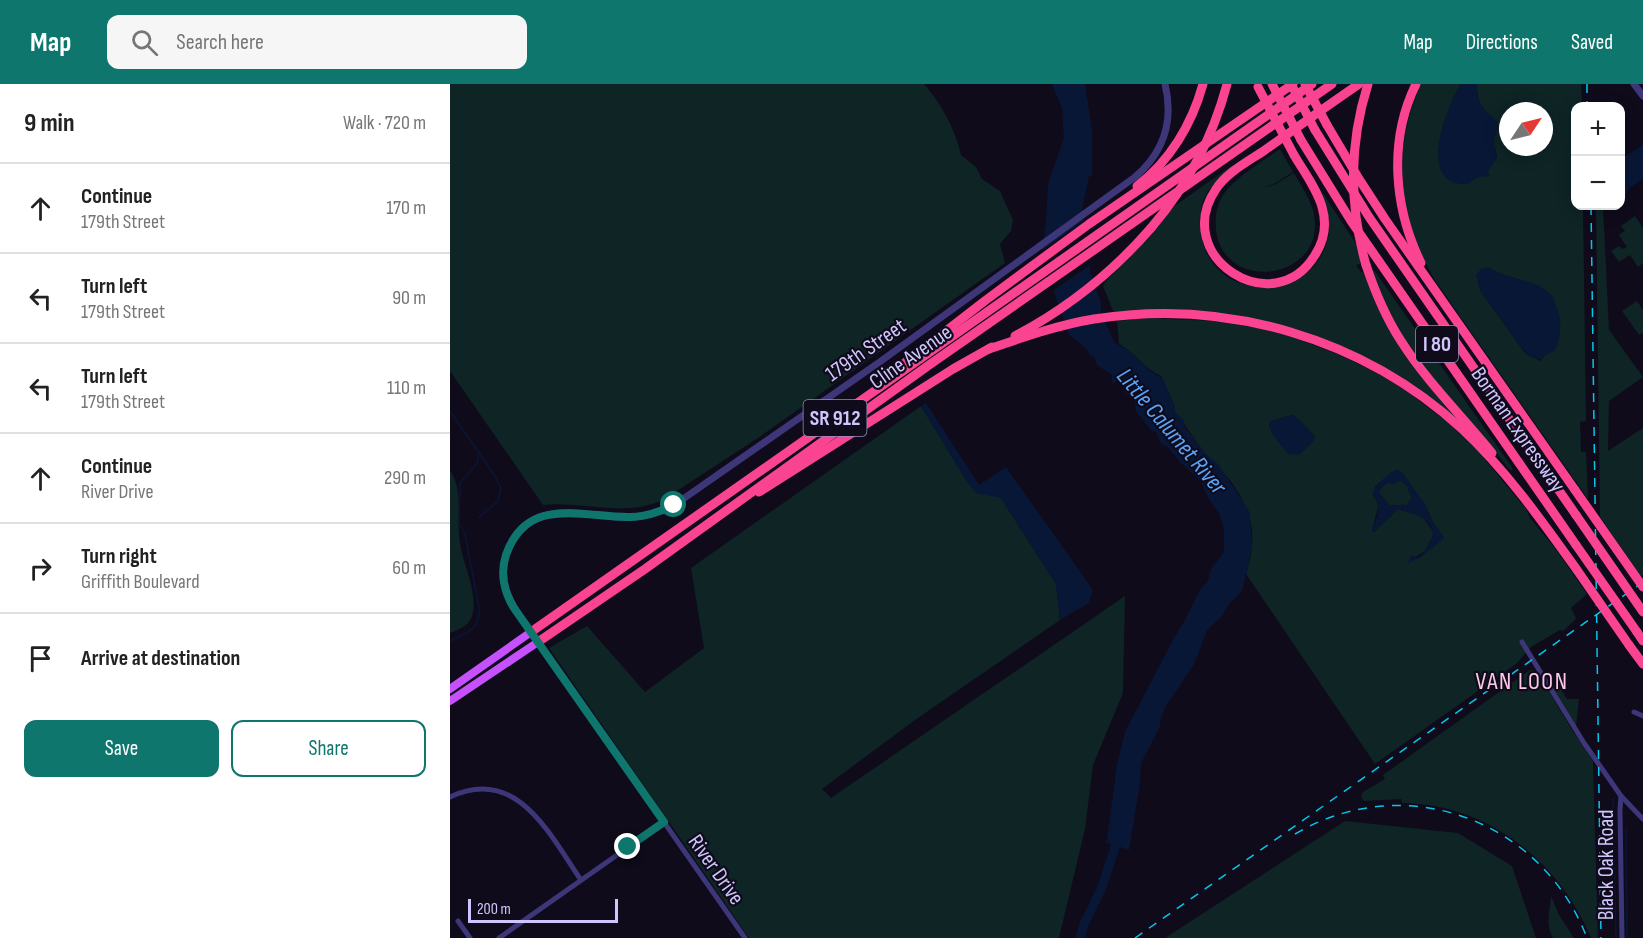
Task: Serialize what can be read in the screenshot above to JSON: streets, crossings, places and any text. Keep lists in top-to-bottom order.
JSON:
{
  "streets": {
    "highway": [
      "I 80",
      "Cline Avenue",
      "SR 912",
      "Borman Expressway"
    ],
    "street": ["179th Street", "Black Oak Road", "River Drive"]
  },
  "crossings": [
    ["179th Street", "Cline Avenue"],
    ["179th Street", "River Drive"],
    ["Cline Avenue", "River Drive"]
  ],
  "districts": ["VAN LOON"],
  "water": ["Little Calumet River"],
  "scale_bar": "200 m",
  "north": "top right",
  "page": {
    "header": "Map",
    "search": "Search here",
    "nav": ["Map", "Directions", "Saved"],
    "heading": ["9 min", "Walk · 720 m"],
    "map_buttons": ["+", "−"],
    "list": [
      ["Continue", "179th Street", "170 m"],
      ["Turn left", "179th Street", "90 m"],
      ["Turn left", "179th Street", "110 m"],
      ["Continue", "River Drive", "290 m"],
      ["Turn right", "Griffith Boulevard", "60 m"],
      "Arrive at destination"
    ],
    "buttons": ["Save", "Share"],
    "scale": "200 m"
  }
}
